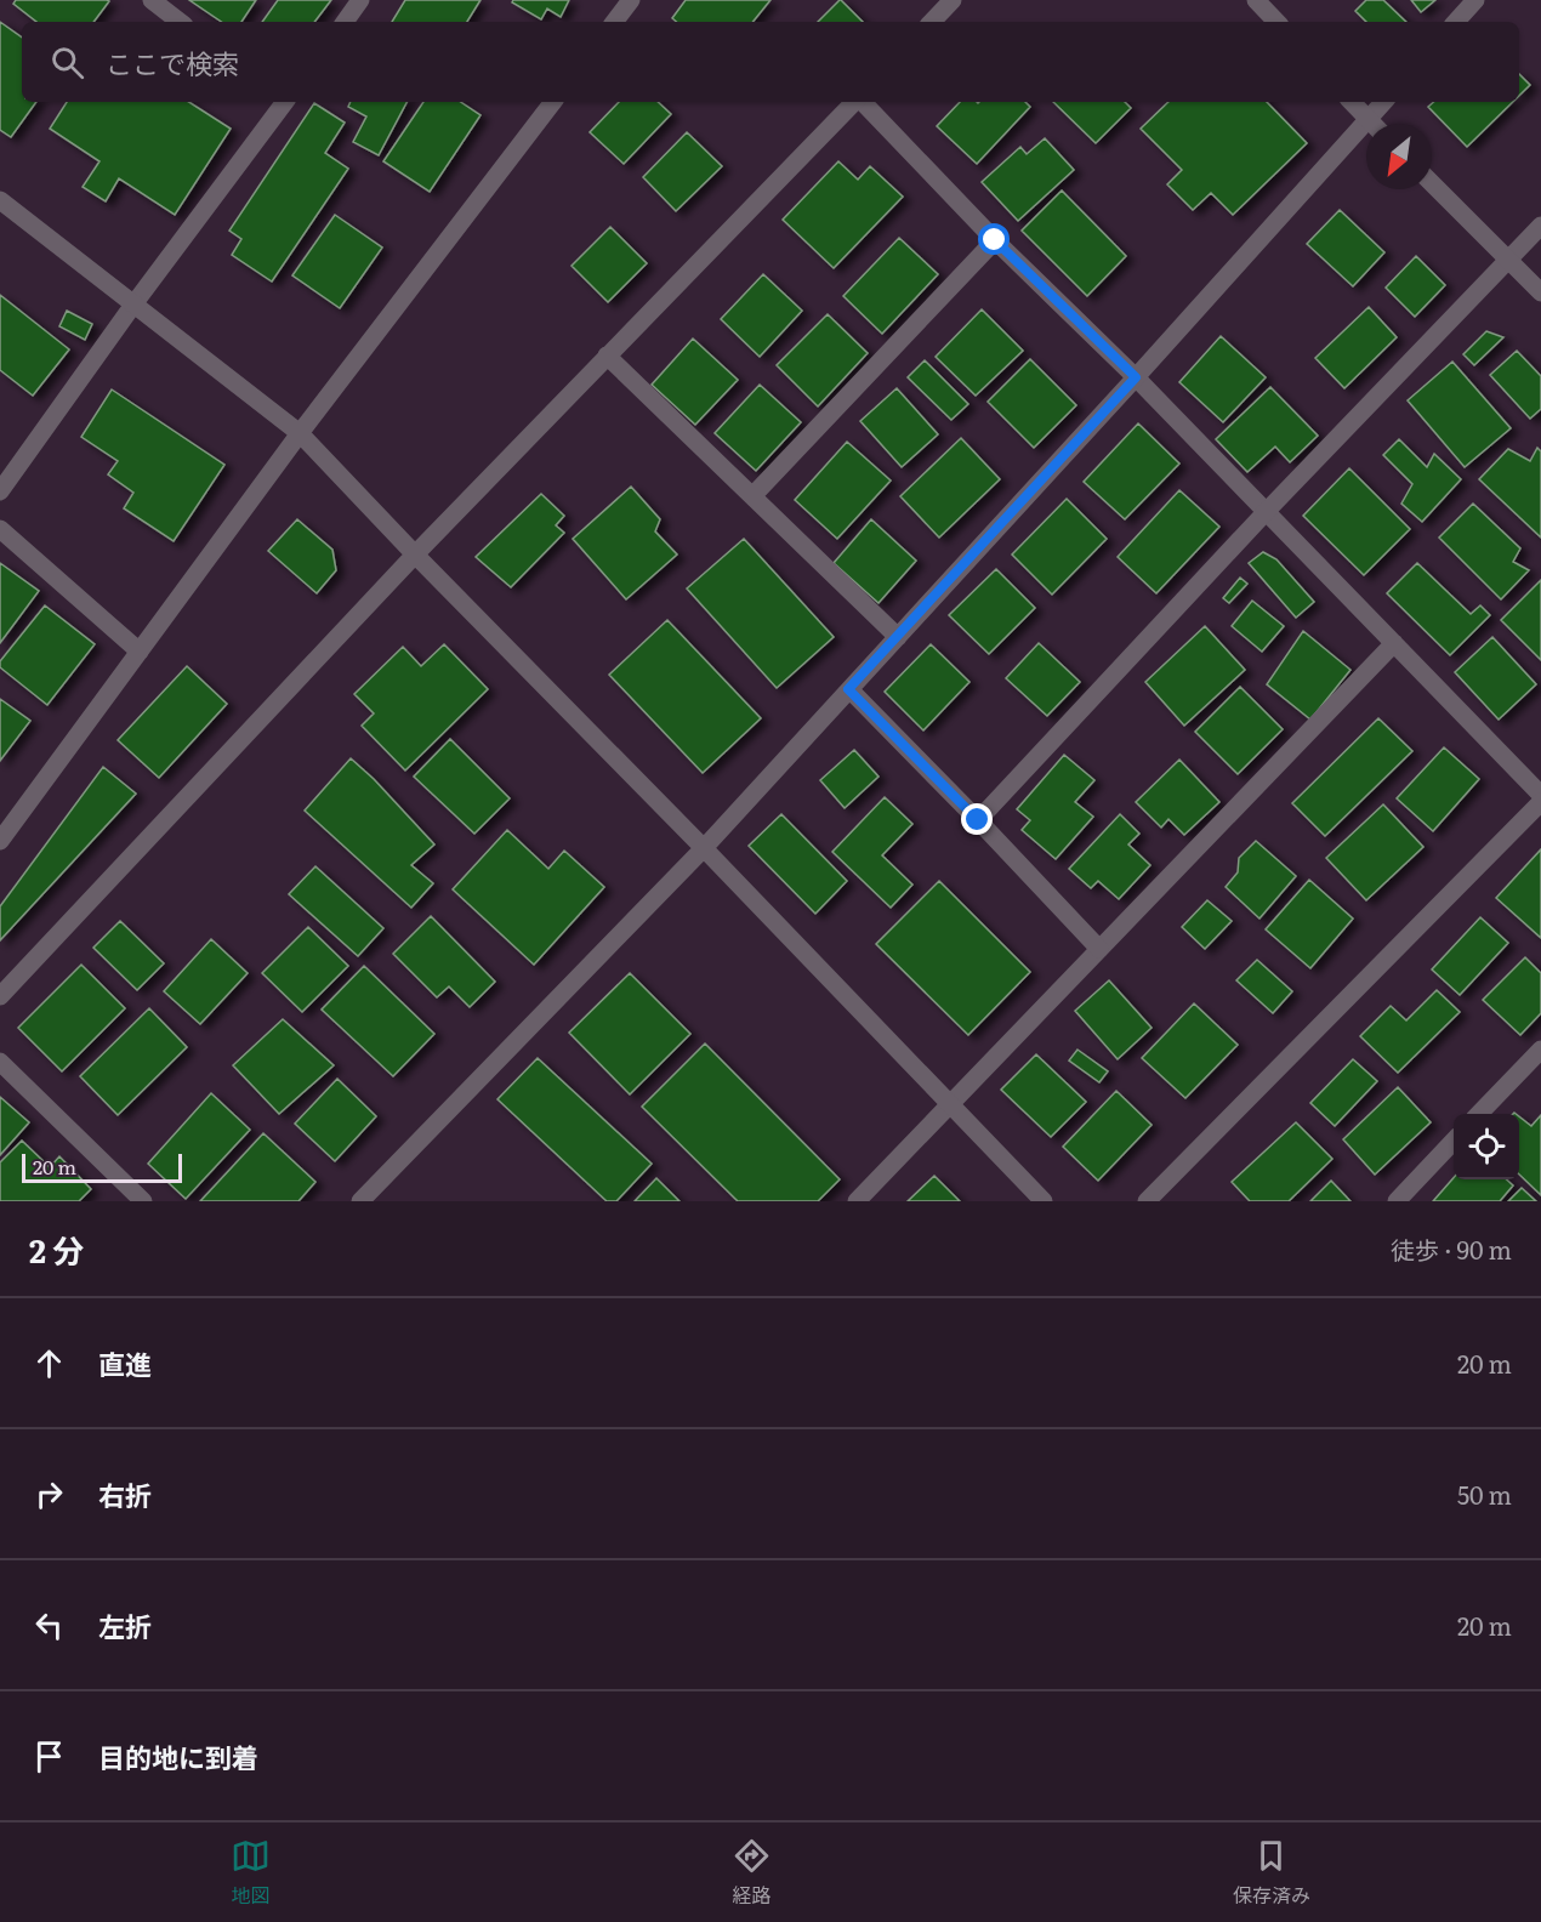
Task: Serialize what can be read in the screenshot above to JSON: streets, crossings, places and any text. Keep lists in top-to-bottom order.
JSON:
{
  "scale_bar": "20 m",
  "north": "bottom left",
  "page": {
    "search": "ここで検索",
    "scale": "20 m",
    "heading": ["2 分", "徒歩 · 90 m"],
    "list": [
      ["直進", "20 m"],
      ["右折", "50 m"],
      ["左折", "20 m"],
      "目的地に到着"
    ],
    "nav": ["地図", "経路", "保存済み"]
  }
}
